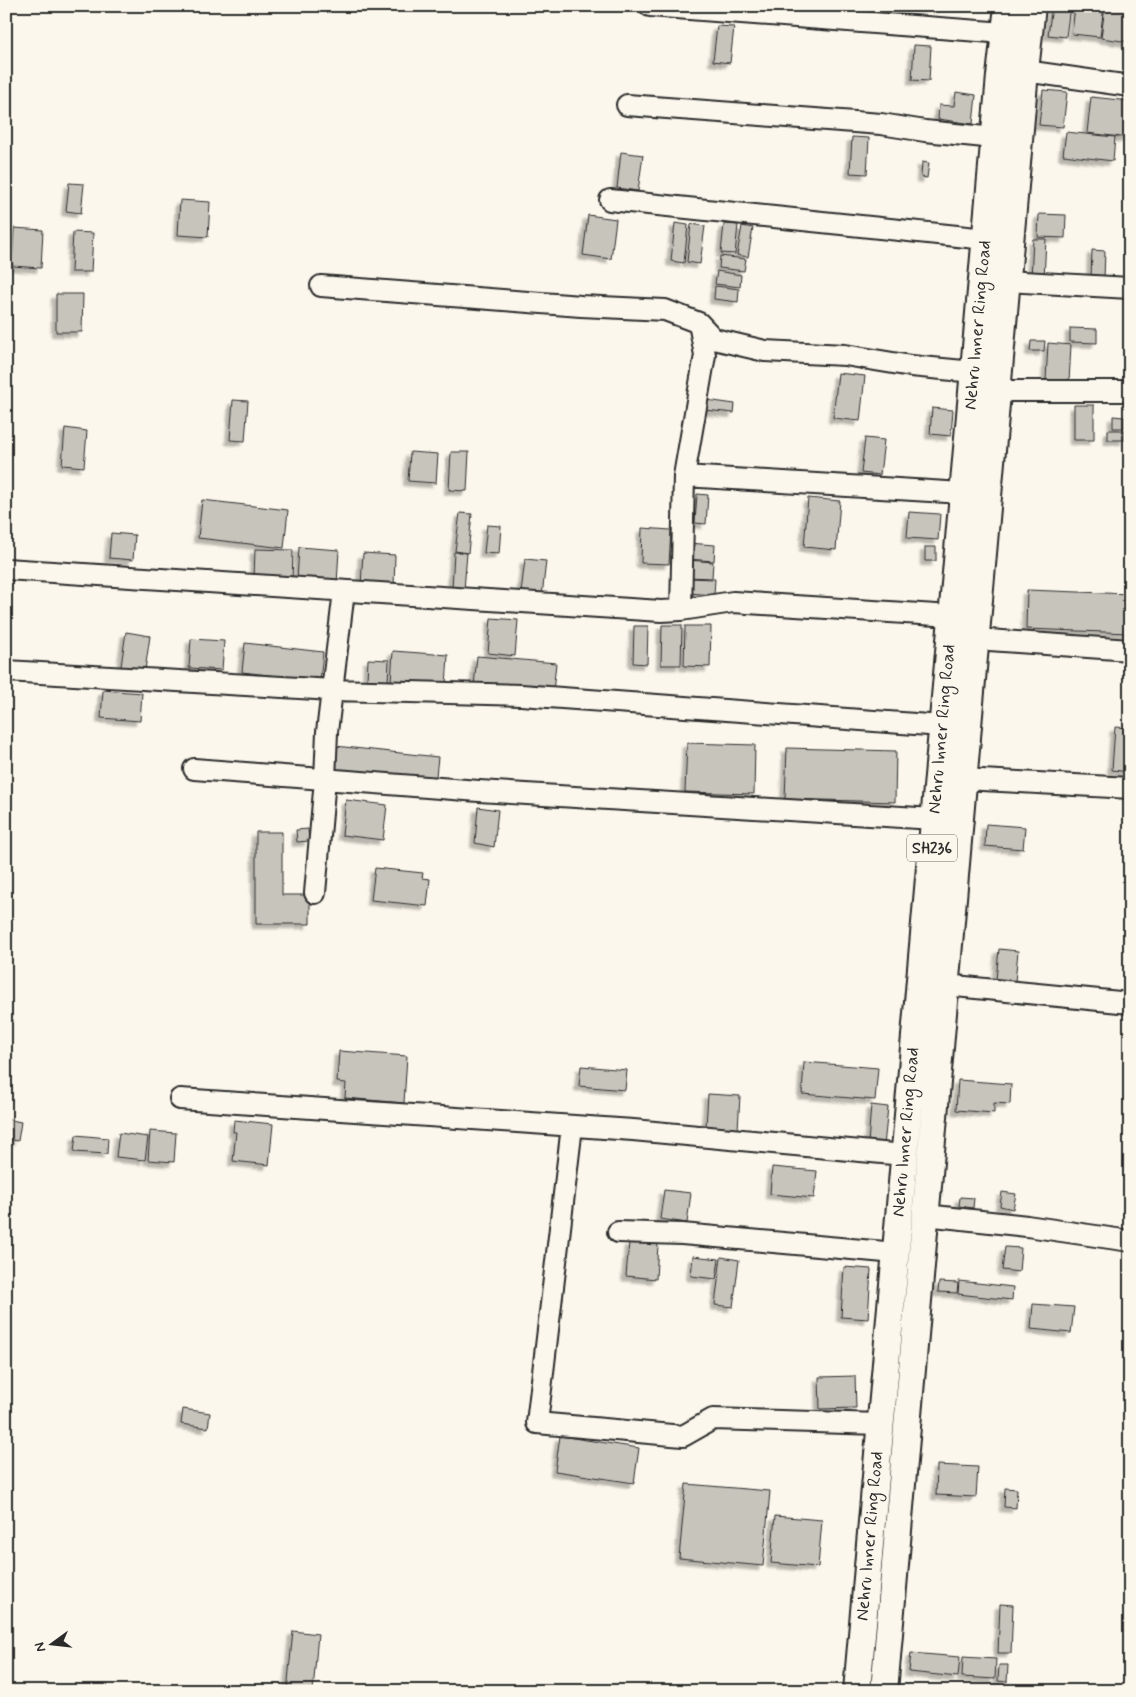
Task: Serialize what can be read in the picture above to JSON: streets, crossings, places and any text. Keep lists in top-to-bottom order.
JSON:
{
  "streets": {
    "main road": ["Nehru Inner Ring Road", "SH236"]
  },
  "north": "left"
}
